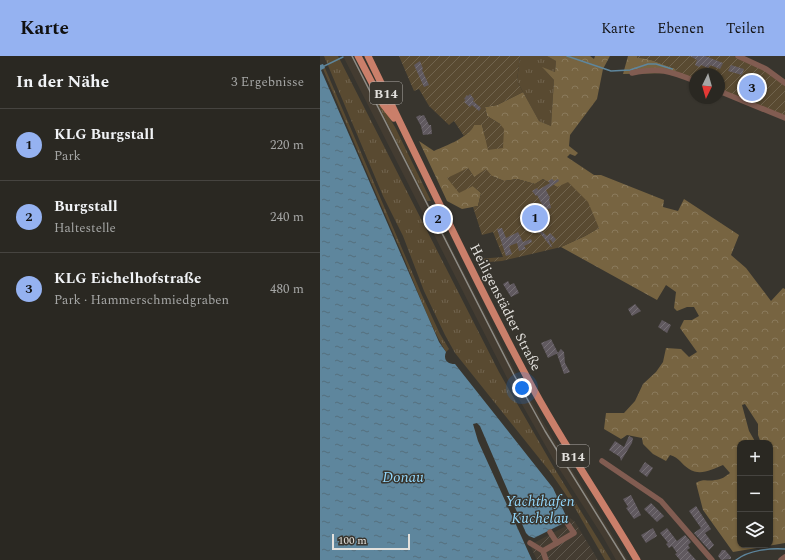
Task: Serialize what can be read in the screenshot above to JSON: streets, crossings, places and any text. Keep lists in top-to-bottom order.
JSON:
{
  "streets": {
    "main road": ["B14", "Heiligenstädter Straße"]
  },
  "water": ["Donau", "Yachthafen Kuchelau"],
  "scale_bar": "100 m",
  "north": "bottom",
  "page": {
    "header": "Karte",
    "nav": ["Karte", "Ebenen", "Teilen"],
    "heading": ["In der Nähe", "3 Ergebnisse"],
    "pins": ["3", "1", "2"],
    "list": [
      {
        "mark": "1",
        "name": "KLG Burgstall",
        "note": "Park",
        "value": "220 m"
      },
      {
        "mark": "2",
        "name": "Burgstall",
        "note": "Haltestelle",
        "value": "240 m"
      },
      {
        "mark": "3",
        "name": "KLG Eichelhofstraße",
        "note": "Park · Hammerschmiedgraben",
        "value": "480 m"
      }
    ],
    "map_buttons": ["+", "−"],
    "scale": "100 m"
  }
}
